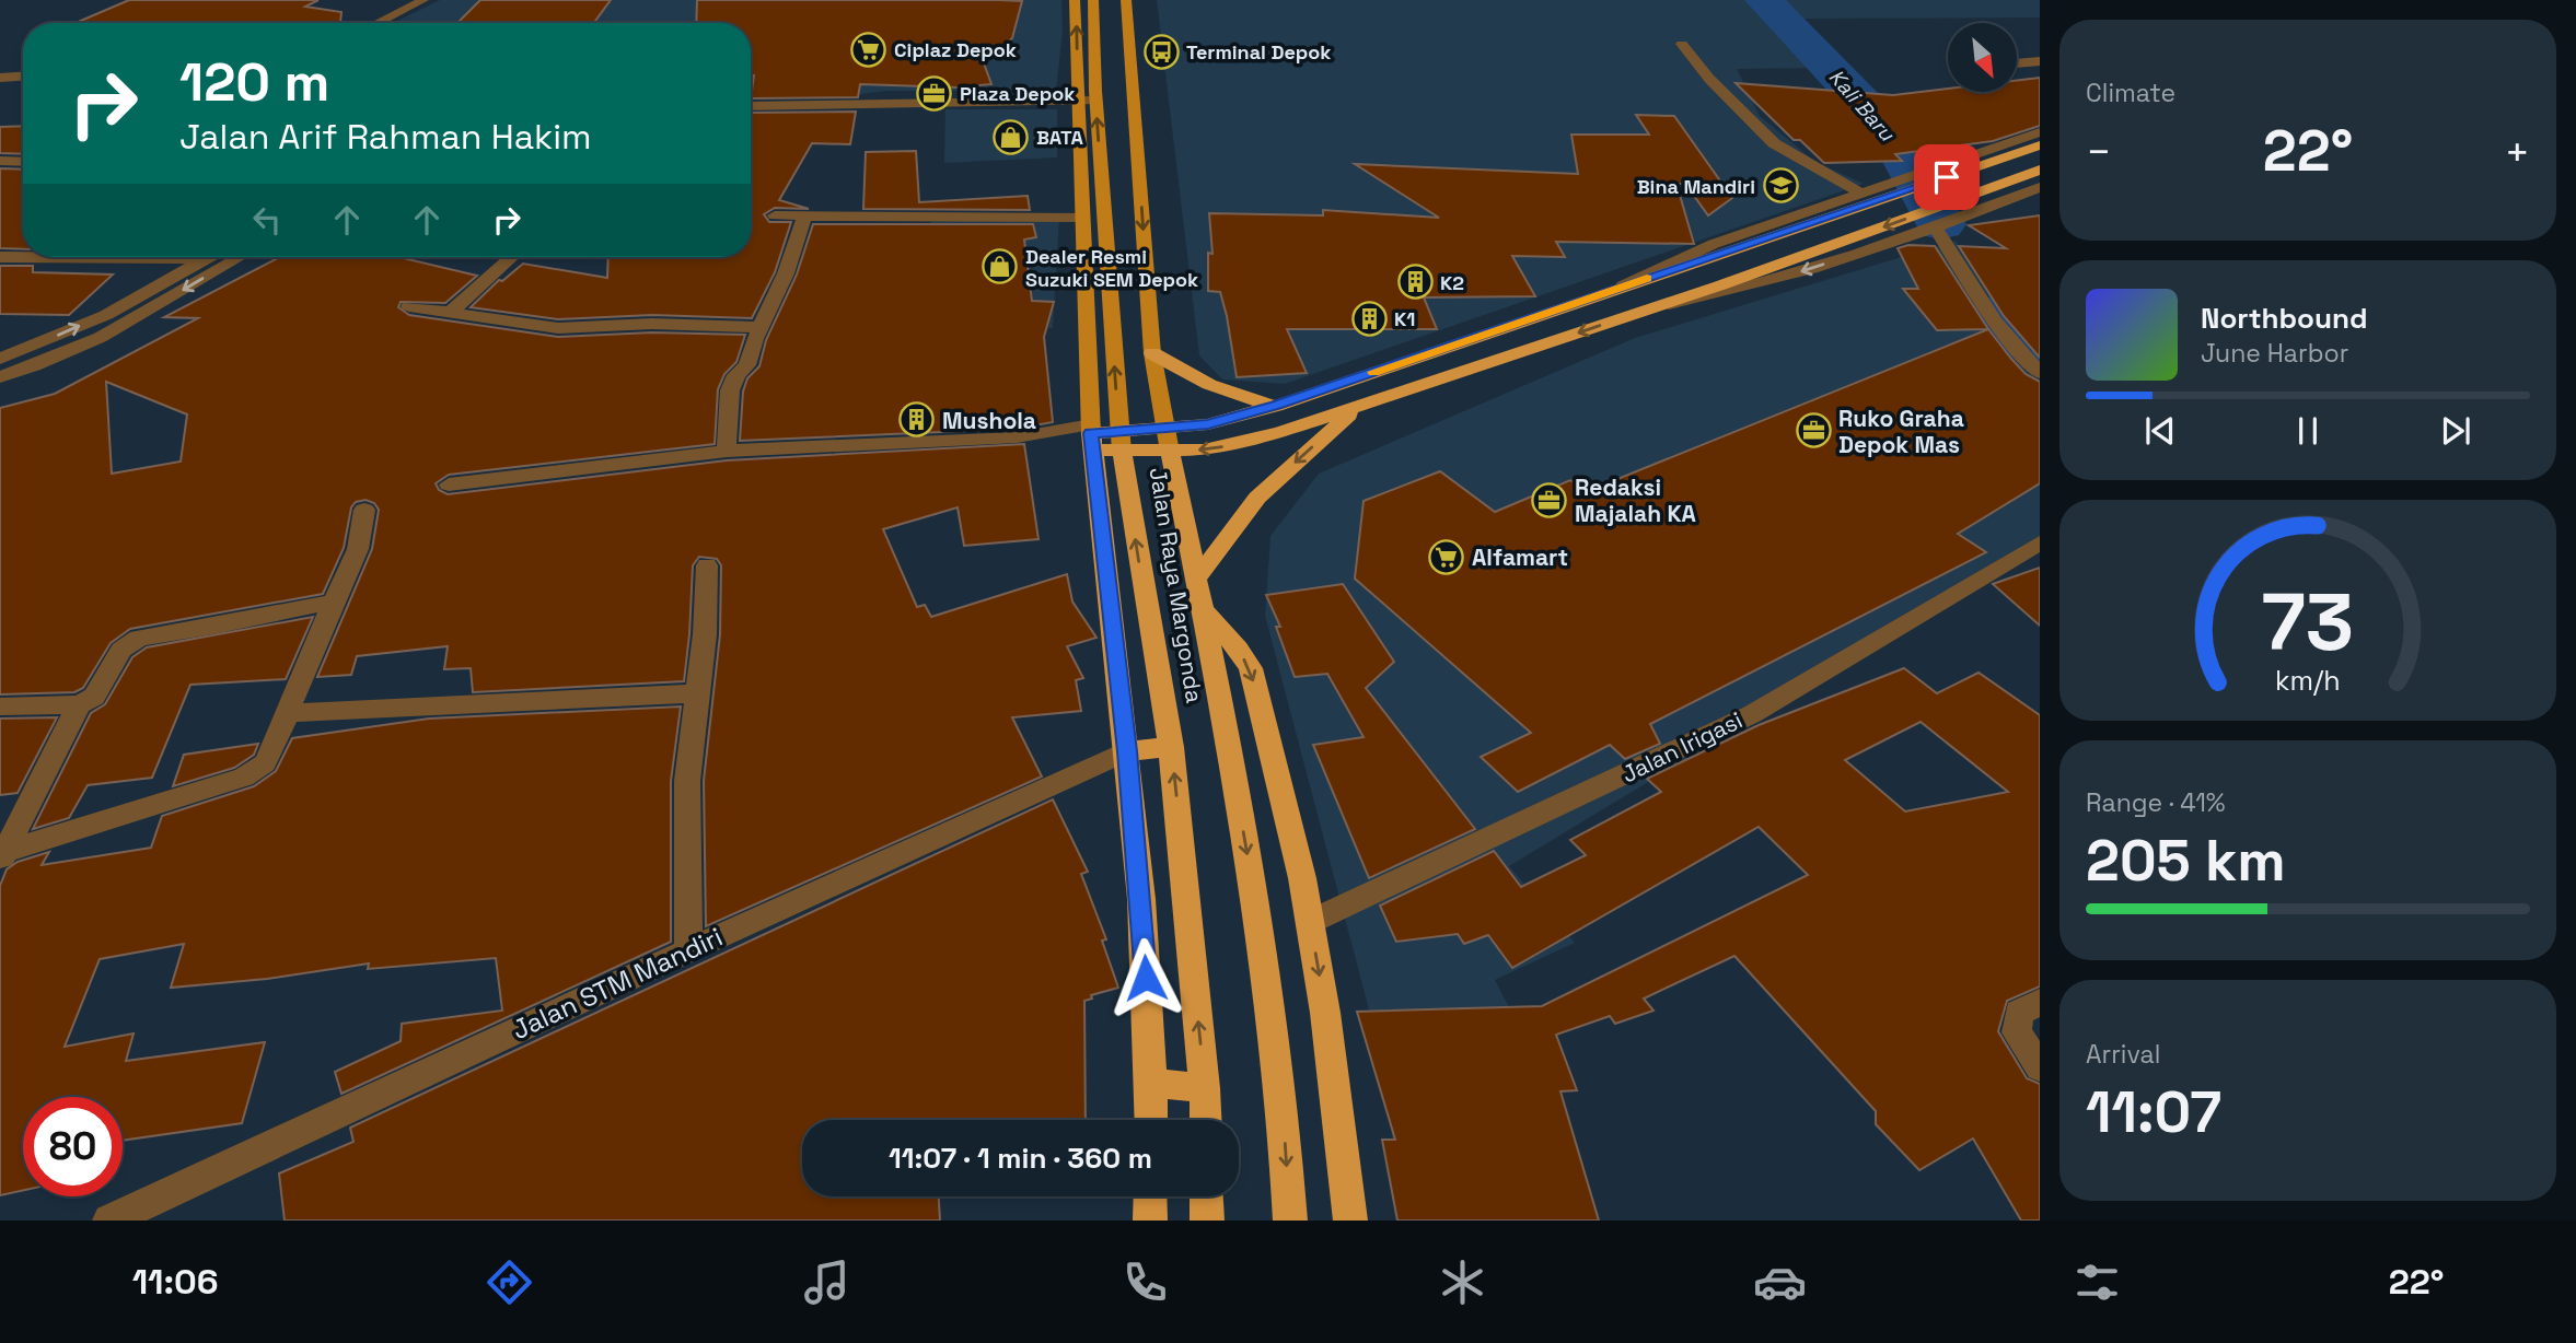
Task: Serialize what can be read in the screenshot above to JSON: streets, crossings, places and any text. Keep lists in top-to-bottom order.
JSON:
{
  "streets": {
    "highway": ["Jalan Raya Margonda"],
    "street": ["Jalan Irigasi", "Jalan STM Mandiri"]
  },
  "crossings": [
    ["Jalan Raya Margonda", "Jalan Irigasi"]
  ],
  "water": ["Kali Baru"],
  "places": {
    "supermarket": ["Ciplaz Depok", "Alfamart"],
    "bus stop": ["Terminal Depok"],
    "office": ["Plaza Depok", "Ruko Graha Depok Mas", "Redaksi Majalah KA"],
    "shop": ["BATA", "Dealer Resmi Suzuki SEM Depok"],
    "school or university": ["Bina Mandiri"],
    "building": ["K2", "K1", "Mushola"]
  },
  "north": "bottom right",
  "page": {
    "tile": [
      "Climate",
      ["Range · 41%", "205 km"],
      ["Arrival", "11:07"]
    ],
    "turn": ["120 m", "Jalan Arif Rahman Hakim"],
    "heat": ["−", "22°", "+"],
    "song": ["Northbound", "June Harbor"],
    "limit": "80",
    "trip": "11:07 · 1 min · 360 m",
    "tabs": ["11:06", "22°"],
    "gauge": ["73", "km/h"]
  }
}
